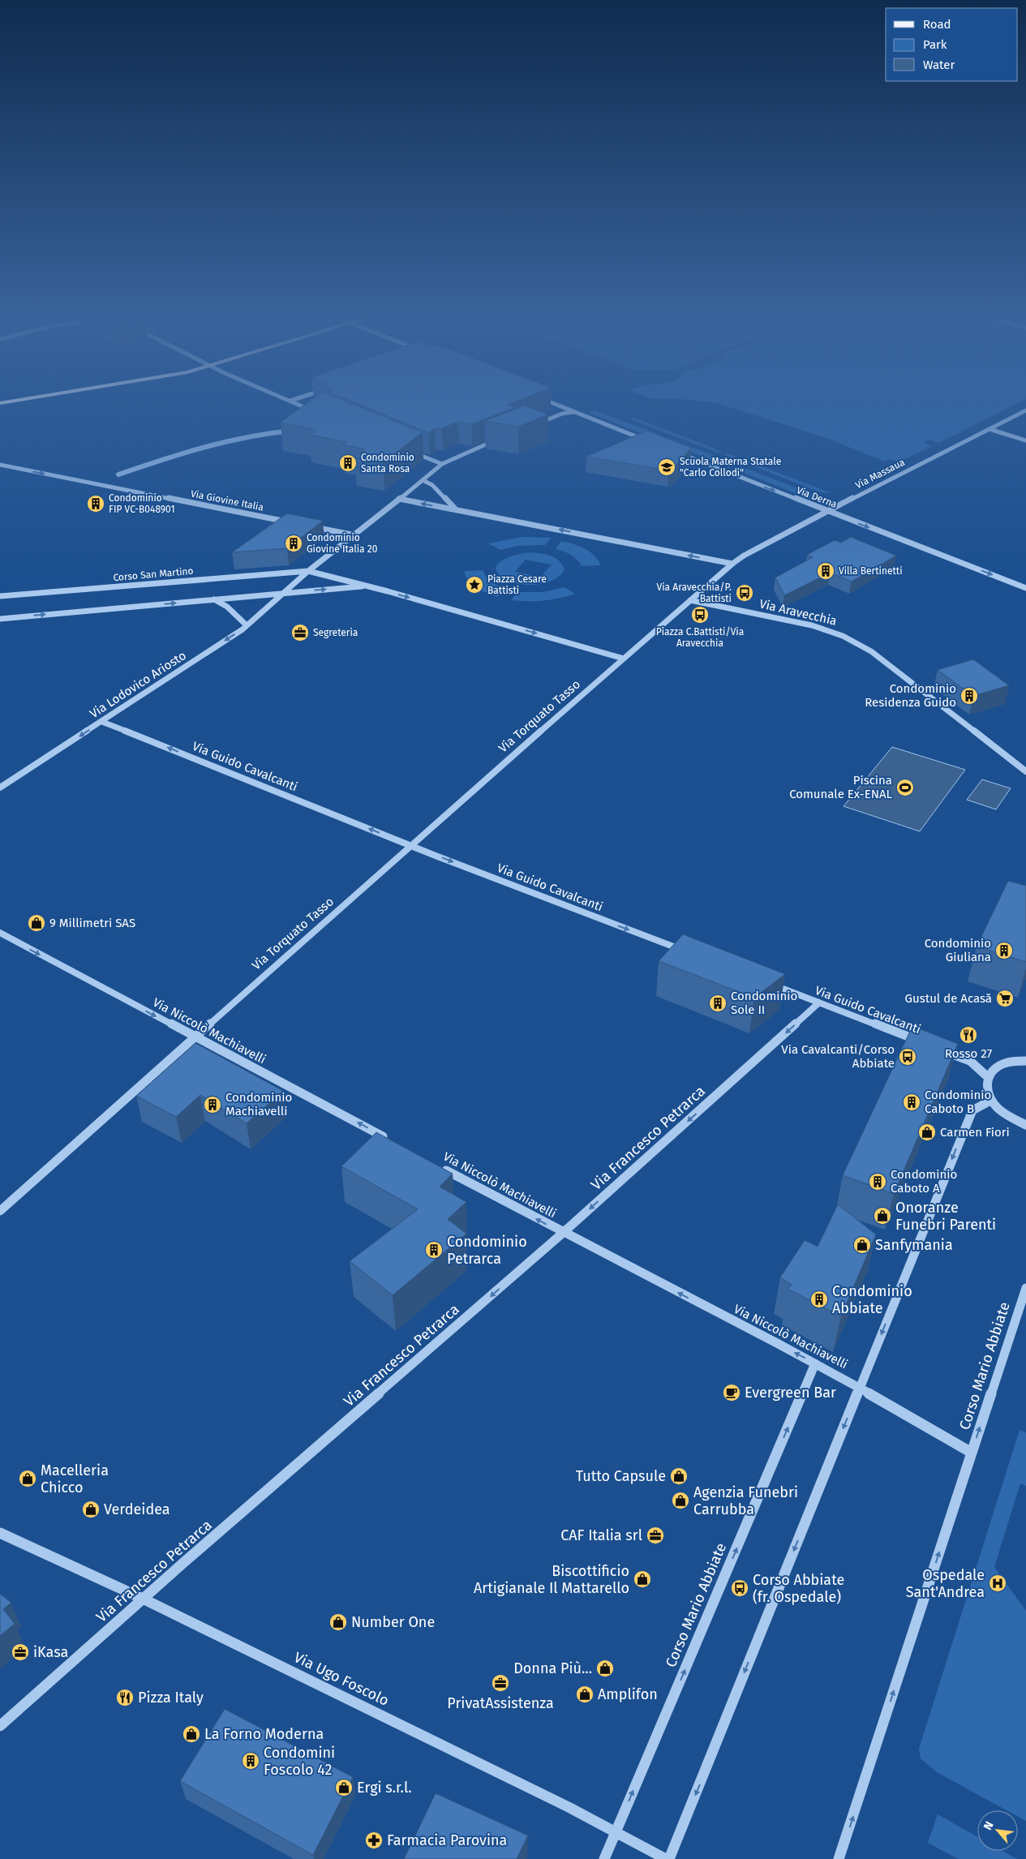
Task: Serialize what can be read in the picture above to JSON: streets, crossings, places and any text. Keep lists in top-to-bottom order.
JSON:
{
  "streets": {
    "street": [
      "Via Massaua",
      "Via Derna",
      "Via Giovine Italia",
      "Corso San Martino",
      "Via Aravecchia",
      "Via Lodovico Ariosto",
      "Via Torquato Tasso",
      "Via Guido Cavalcanti",
      "Via Niccolò Machiavelli",
      "Via Francesco Petrarca",
      "Corso Mario Abbiate",
      "Via Ugo Foscolo"
    ]
  },
  "crossings": [
    ["Via Massaua", "Via Derna"],
    ["Via Lodovico Ariosto", "Via Guido Cavalcanti"],
    ["Via Torquato Tasso", "Via Guido Cavalcanti"],
    ["Via Torquato Tasso", "Via Niccolò Machiavelli"],
    ["Via Guido Cavalcanti", "Via Francesco Petrarca"],
    ["Via Niccolò Machiavelli", "Via Francesco Petrarca"],
    ["Via Niccolò Machiavelli", "Corso Mario Abbiate"],
    ["Via Francesco Petrarca", "Via Ugo Foscolo"],
    ["Corso Mario Abbiate", "Via Ugo Foscolo"]
  ],
  "one_way": [
    "Via Derna",
    "Via Giovine Italia",
    "Via Lodovico Ariosto",
    "Via Francesco Petrarca"
  ],
  "places": {
    "building": [
      "Condominio Santa Rosa",
      "Condominio FIP VC-B048901",
      "Condominio Giovine Italia 20",
      "Villa Bertinetti",
      "Condominio Residenza Guido",
      "Condominio Giuliana",
      "Condominio Sole II",
      "Condominio Caboto B",
      "Condominio Machiavelli",
      "Condominio Caboto A",
      "Condominio Petrarca",
      "Condominio Abbiate",
      "Condomini Foscolo 42"
    ],
    "school or university": ["Scuola Materna Statale \"Carlo Collodi\""],
    "place": ["Piazza Cesare Battisti"],
    "bus stop": [
      "Via Aravecchia/P. Battisti",
      "Piazza C.Battisti/Via Aravecchia",
      "Via Cavalcanti/Corso Abbiate",
      "Corso Abbiate (fr. Ospedale)"
    ],
    "office": [
      "Segreteria",
      "CAF Italia srl",
      "iKasa",
      "PrivatAssistenza"
    ],
    "sports": ["Piscina Comunale Ex-ENAL"],
    "shop": [
      "9 Millimetri SAS",
      "Carmen Fiori",
      "Onoranze Funebri Parenti",
      "Sanfymania",
      "Tutto Capsule",
      "Macelleria Chicco",
      "Agenzia Funebri Carrubba",
      "Verdeidea",
      "Biscottificio Artigianale Il Mattarello",
      "Number One",
      "Donna Più...",
      "Amplifon",
      "La Forno Moderna",
      "Ergi s.r.l."
    ],
    "supermarket": ["Gustul de Acasă"],
    "restaurant": ["Rosso 27", "Pizza Italy"],
    "cafe": ["Evergreen Bar"],
    "hospital": ["Ospedale Sant'Andrea"],
    "pharmacy": ["Farmacia Parovina"]
  },
  "legend": ["Road", "Park", "Water"],
  "north": "top left"
}
